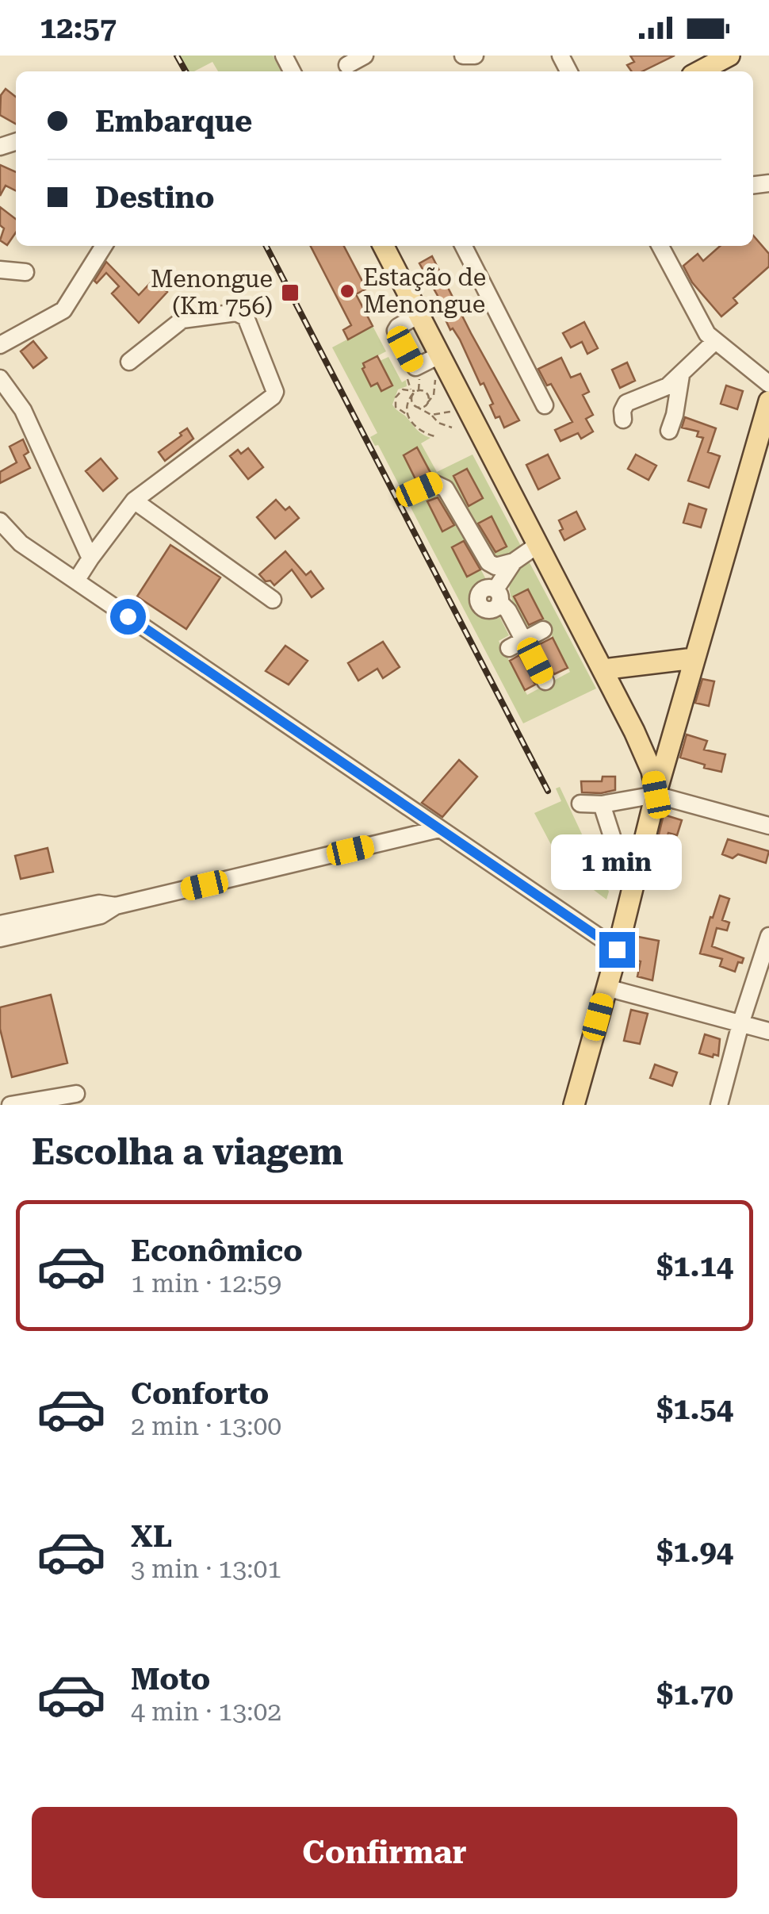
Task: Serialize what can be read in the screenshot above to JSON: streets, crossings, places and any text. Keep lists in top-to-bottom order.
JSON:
{
  "places": {
    "other": ["Estação de Menongue"],
    "transit": ["Menongue (Km 756)"]
  },
  "page": {
    "status": "12:57",
    "banner": ["Embarque", "Destino"],
    "bubble": "1 min",
    "heading": "Escolha a viagem",
    "list": [
      {
        "name": "Econômico",
        "note": "1 min · 12:59",
        "value": "$1.14"
      },
      {
        "name": "Conforto",
        "note": "2 min · 13:00",
        "value": "$1.54"
      },
      {
        "name": "XL",
        "note": "3 min · 13:01",
        "value": "$1.94"
      },
      {
        "name": "Moto",
        "note": "4 min · 13:02",
        "value": "$1.70"
      }
    ],
    "buttons": "Confirmar"
  }
}
